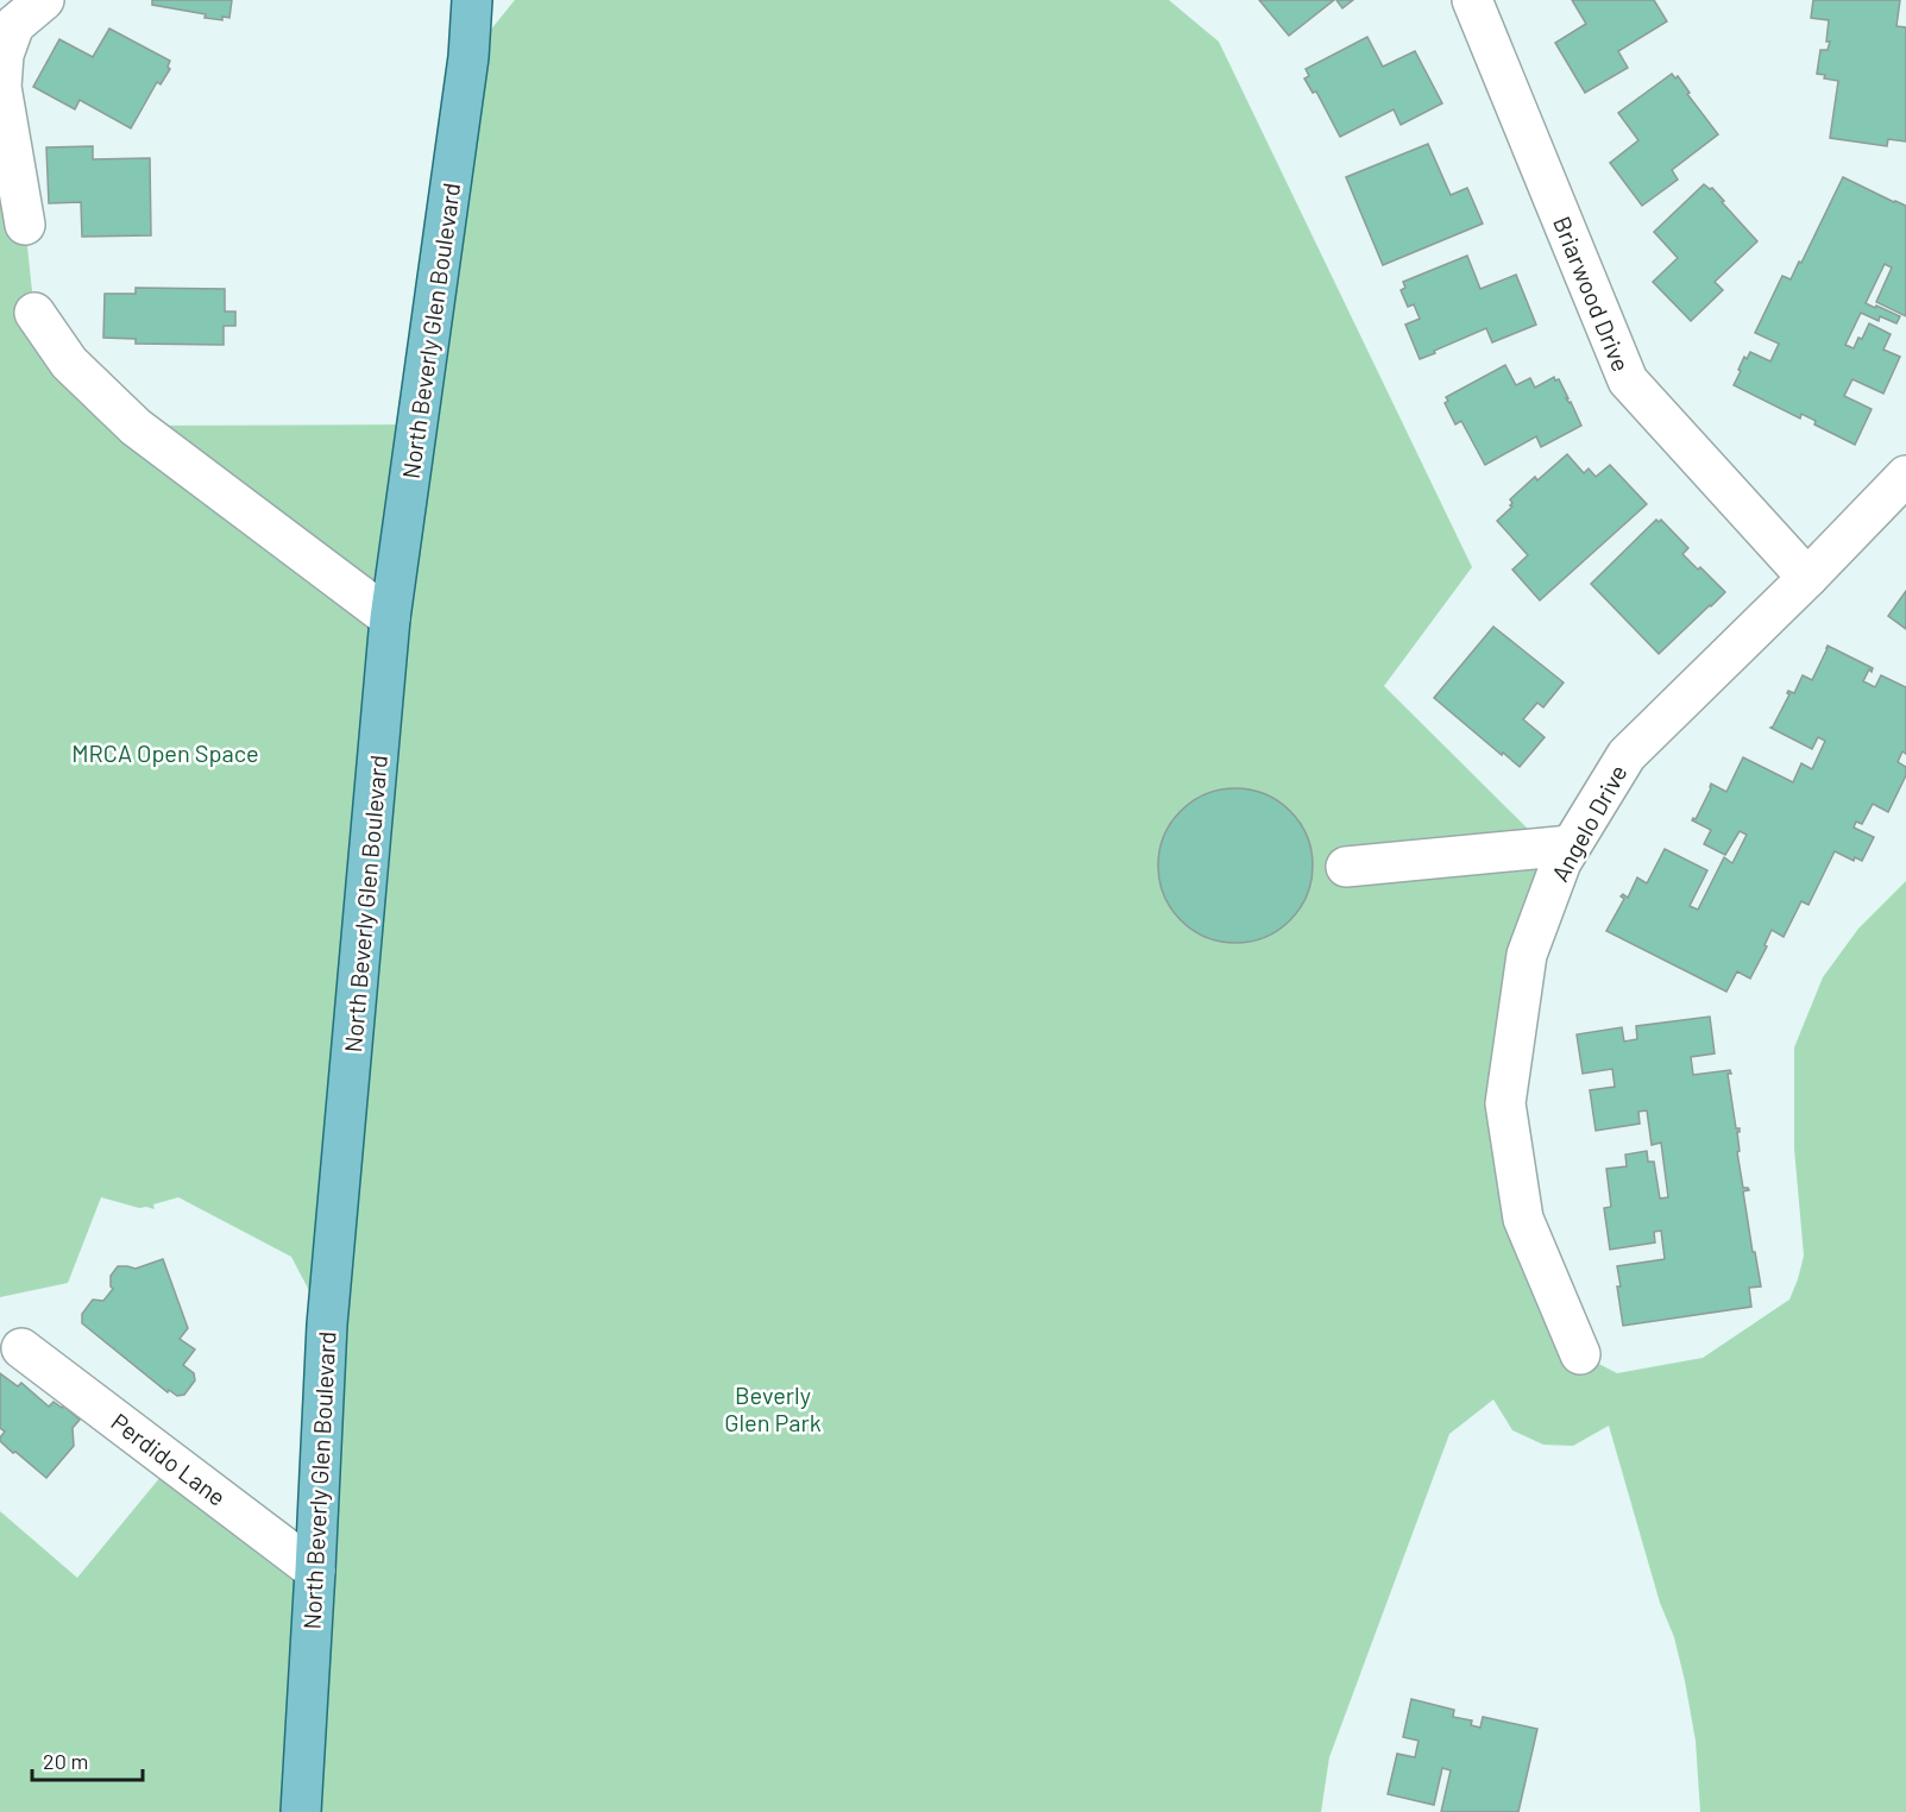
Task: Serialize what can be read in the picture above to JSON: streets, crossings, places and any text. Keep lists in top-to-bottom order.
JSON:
{
  "streets": {
    "main road": ["North Beverly Glen Boulevard"],
    "street": ["Briarwood Drive", "Angelo Drive", "Perdido Lane"]
  },
  "crossings": [
    ["Briarwood Drive", "Angelo Drive"],
    ["North Beverly Glen Boulevard", "Perdido Lane"]
  ],
  "parks": ["MRCA Open Space", "Beverly Glen Park"],
  "scale_bar": "20 m"
}
